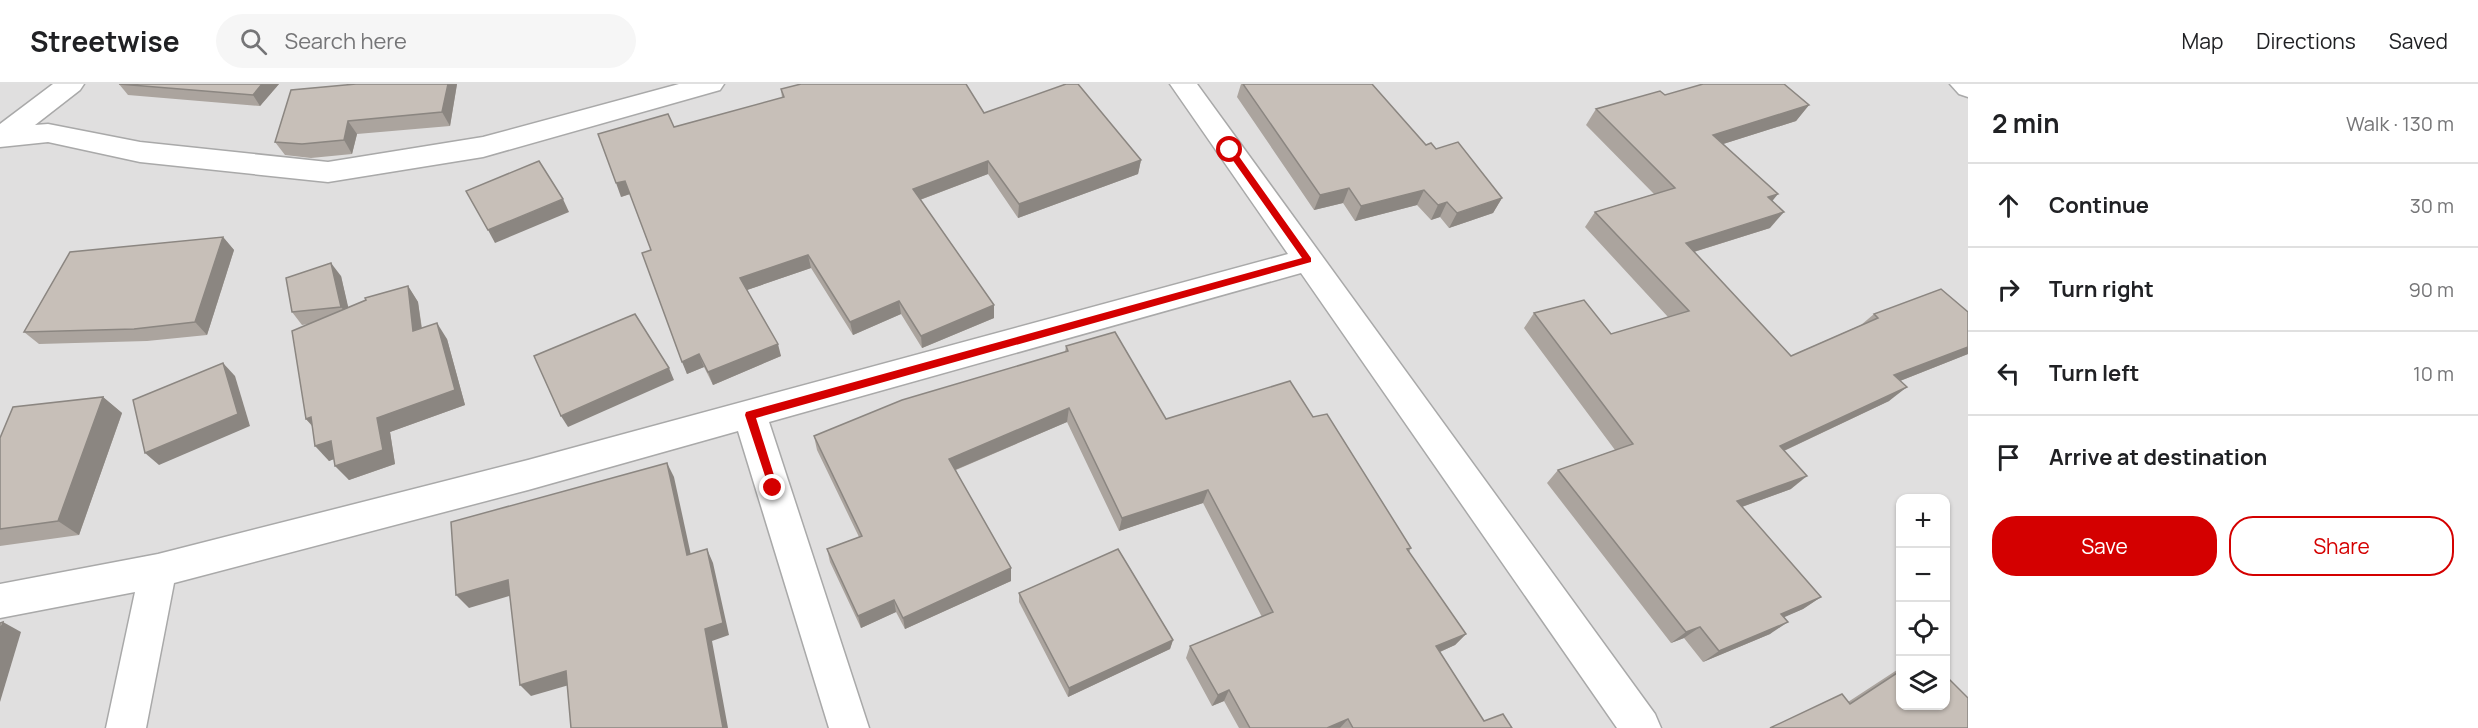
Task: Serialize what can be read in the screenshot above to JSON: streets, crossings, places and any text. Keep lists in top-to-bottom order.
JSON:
{
  "page": {
    "header": "Streetwise",
    "search": "Search here",
    "nav": ["Map", "Directions", "Saved"],
    "heading": ["2 min", "Walk · 130 m"],
    "list": [
      ["Continue", "30 m"],
      ["Turn right", "90 m"],
      ["Turn left", "10 m"],
      "Arrive at destination"
    ],
    "map_buttons": ["+", "−"],
    "buttons": ["Save", "Share"]
  }
}
